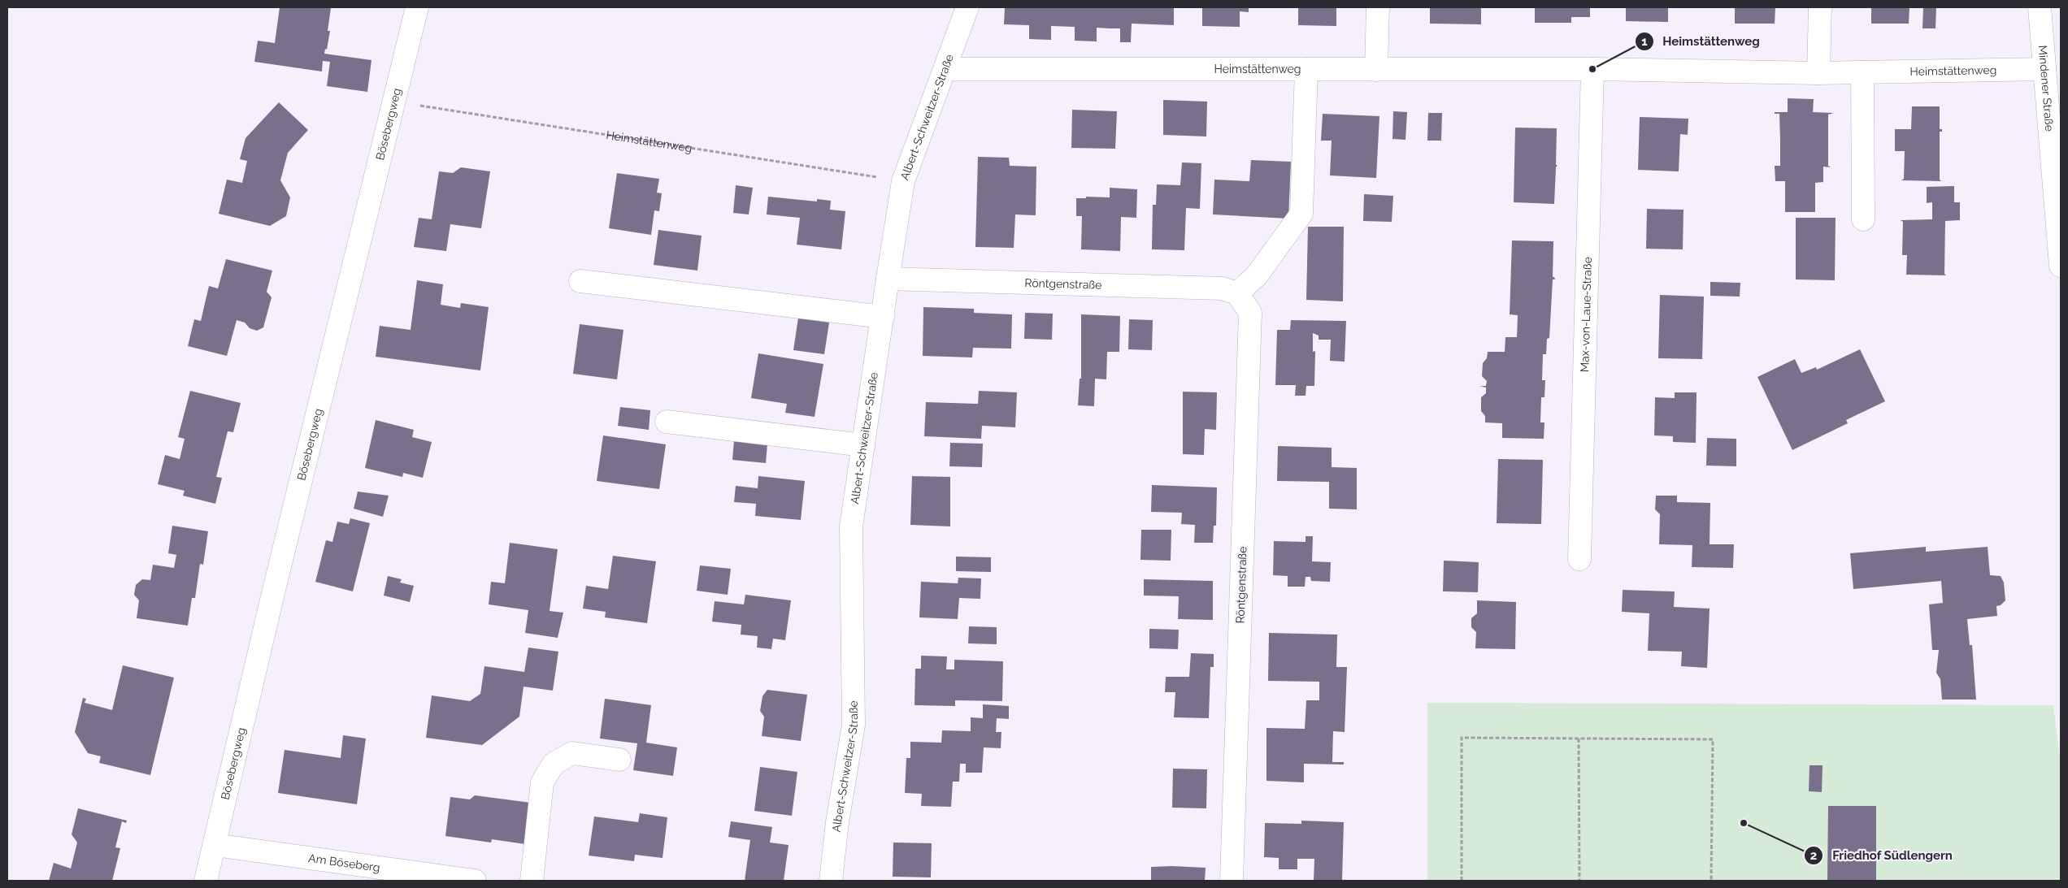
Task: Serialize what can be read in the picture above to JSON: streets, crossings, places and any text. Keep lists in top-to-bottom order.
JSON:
{
  "streets": {
    "street": [
      "Heimstättenweg",
      "Mindener Straße",
      "Albert-Schweitzer-Straße",
      "Bösebergweg",
      "Röntgenstraße",
      "Max-von-Laue-Straße",
      "Am Böseberg"
    ]
  },
  "crossings": [
    ["Heimstättenweg", "Mindener Straße"],
    ["Heimstättenweg", "Albert-Schweitzer-Straße"],
    ["Heimstättenweg", "Bösebergweg"],
    ["Heimstättenweg", "Max-von-Laue-Straße"],
    ["Albert-Schweitzer-Straße", "Röntgenstraße"],
    ["Bösebergweg", "Am Böseberg"]
  ],
  "places": ["Heimstättenweg", "Friedhof Südlengern"]
}
